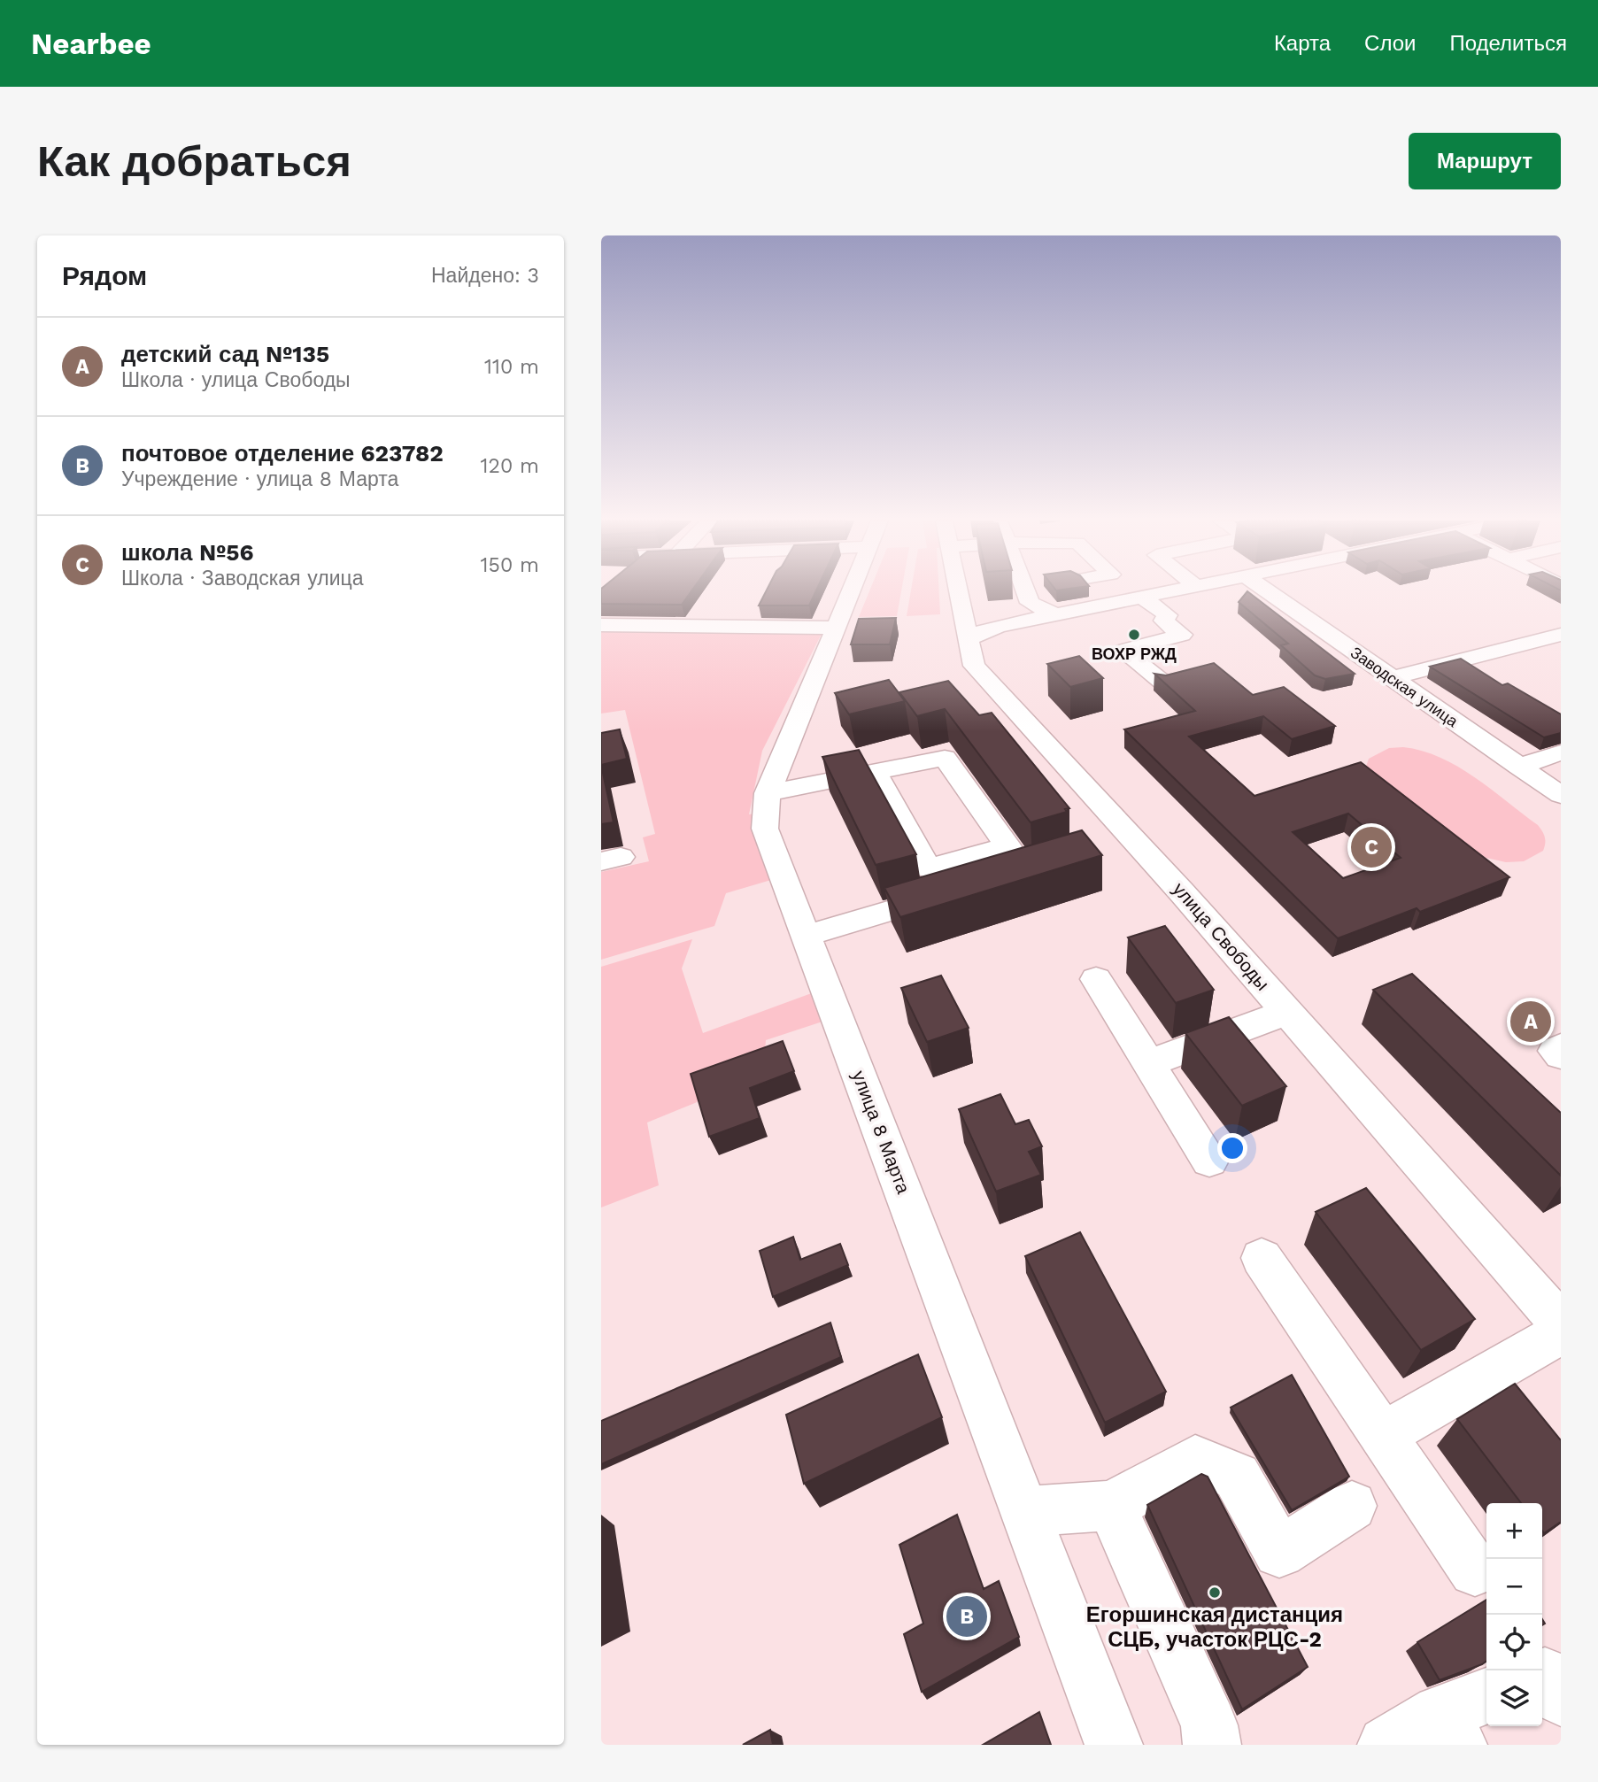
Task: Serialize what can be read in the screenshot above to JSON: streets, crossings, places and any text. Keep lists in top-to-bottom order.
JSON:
{
  "streets": {
    "street": ["Заводская улица", "улица Свободы", "улица 8 Марта"]
  },
  "places": ["ВОХР РЖД", "Егоршинская дистанция СЦБ, участок РЦС-2"],
  "page": {
    "header": "Nearbee",
    "nav": ["Карта", "Слои", "Поделиться"],
    "buttons": "Маршрут",
    "title": "Как добраться",
    "heading": ["Рядом", "Найдено: 3"],
    "list": [
      {
        "mark": "A",
        "name": "детский сад №135",
        "note": "Школа · улица Свободы",
        "value": "110 m"
      },
      {
        "mark": "B",
        "name": "почтовое отделение 623782",
        "note": "Учреждение · улица 8 Марта",
        "value": "120 m"
      },
      {
        "mark": "C",
        "name": "школа №56",
        "note": "Школа · Заводская улица",
        "value": "150 m"
      }
    ],
    "pins": ["C", "A", "B"],
    "map_buttons": ["+", "−"]
  }
}
